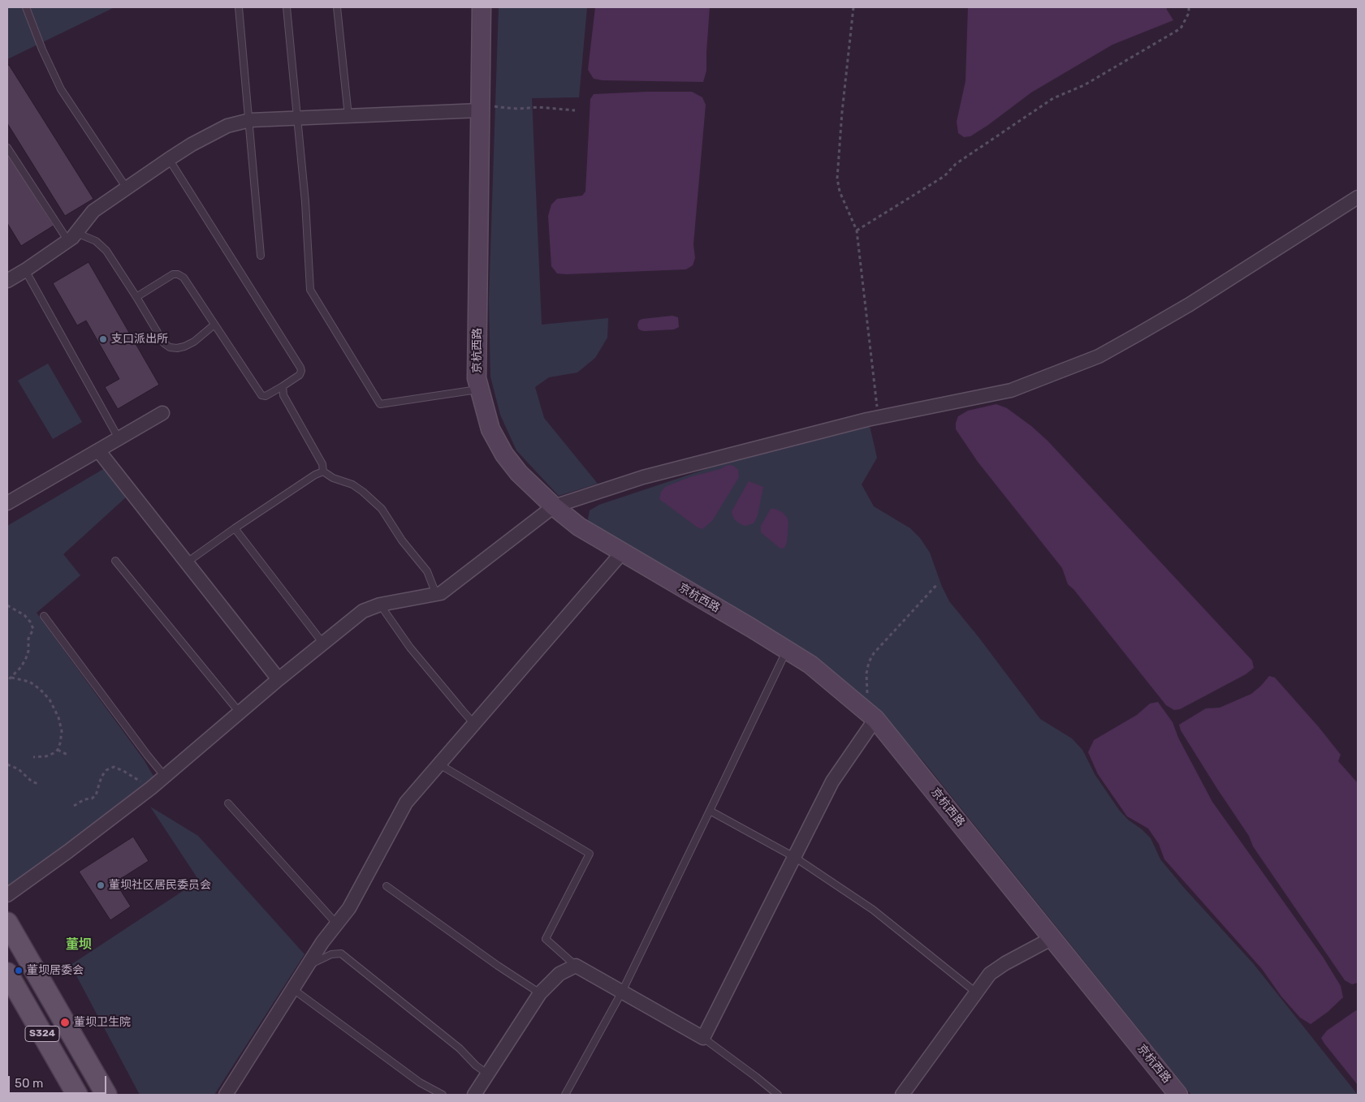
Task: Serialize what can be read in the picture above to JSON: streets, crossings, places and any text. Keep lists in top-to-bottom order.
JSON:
{
  "streets": {
    "main road": ["京杭西路", "S324"]
  },
  "districts": ["董坝"],
  "places": [
    "支口派出所",
    "董坝社区居民委员会",
    "董坝居委会",
    "董坝卫生院"
  ],
  "scale_bar": "50 m"
}
